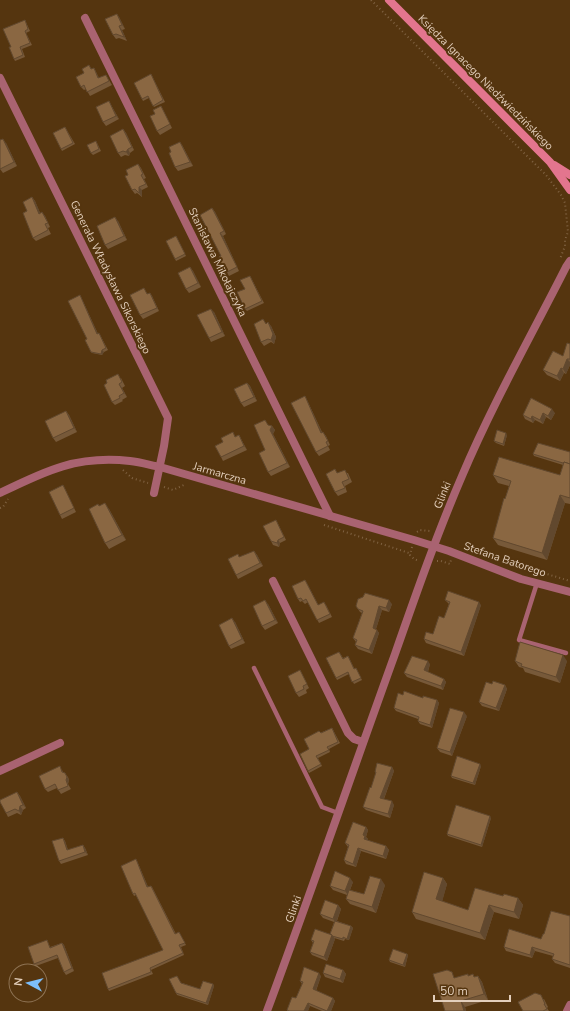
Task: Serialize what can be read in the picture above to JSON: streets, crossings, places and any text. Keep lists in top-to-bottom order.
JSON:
{
  "streets": {
    "main road": ["Księdza Ignacego Niedźwiedzińskiego"],
    "street": [
      "Stanisława Mikołajczyka",
      "Generała Władysława Sikorskiego",
      "Jarmarczna",
      "Glinki",
      "Stefana Batorego"
    ]
  },
  "crossings": [
    ["Stanisława Mikołajczyka", "Jarmarczna"],
    ["Generała Władysława Sikorskiego", "Jarmarczna"],
    ["Jarmarczna", "Glinki"],
    ["Jarmarczna", "Stefana Batorego"],
    ["Glinki", "Stefana Batorego"]
  ],
  "scale_bar": "50 m",
  "north": "left"
}
